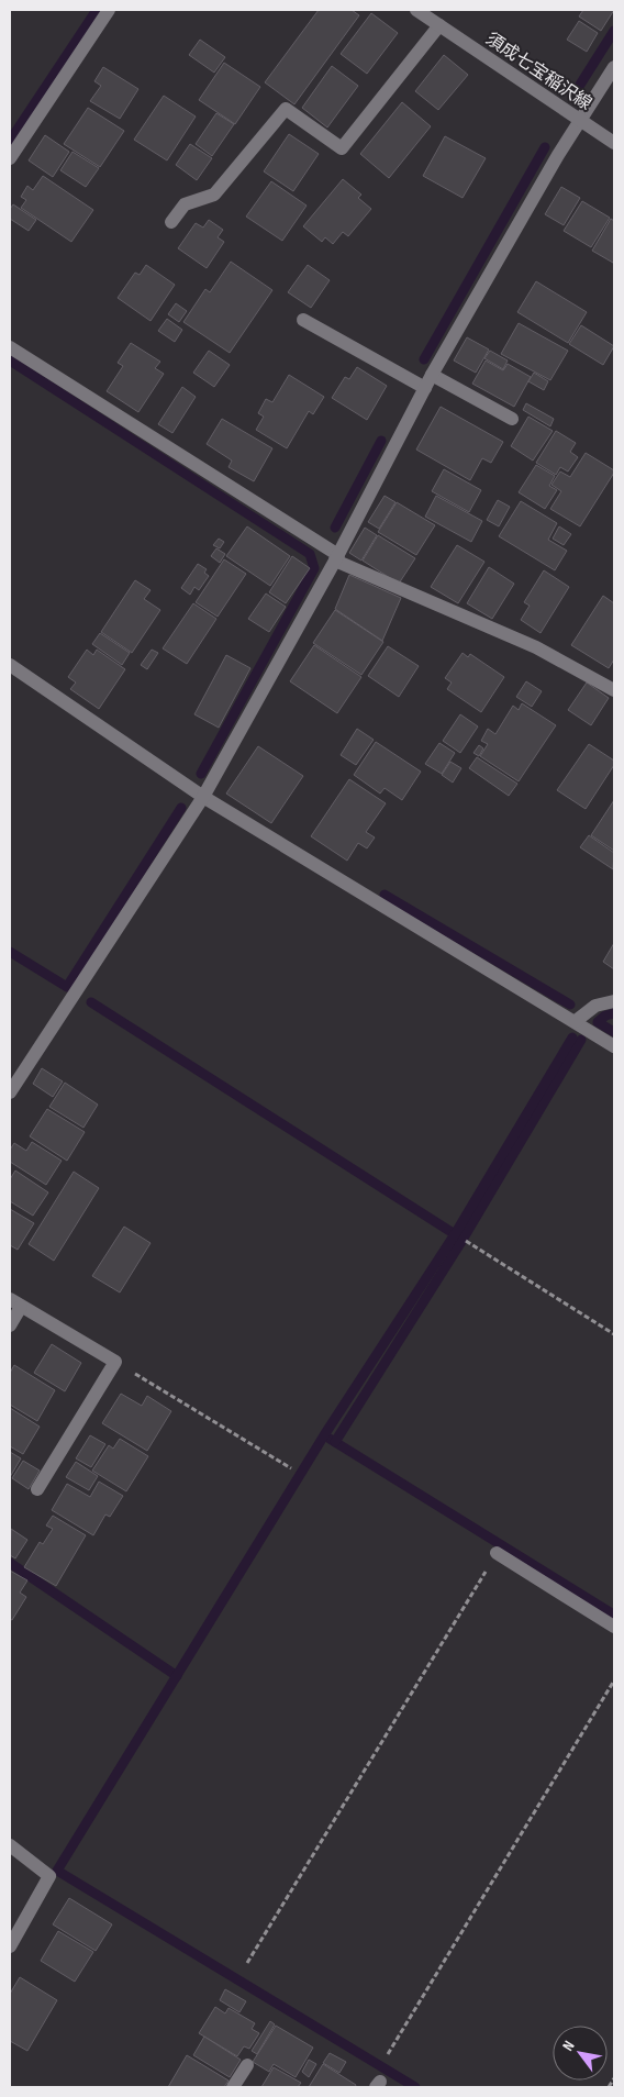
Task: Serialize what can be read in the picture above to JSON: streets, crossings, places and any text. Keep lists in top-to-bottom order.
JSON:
{
  "streets": {
    "street": ["須成七宝稲沢線"]
  },
  "north": "top left"
}
